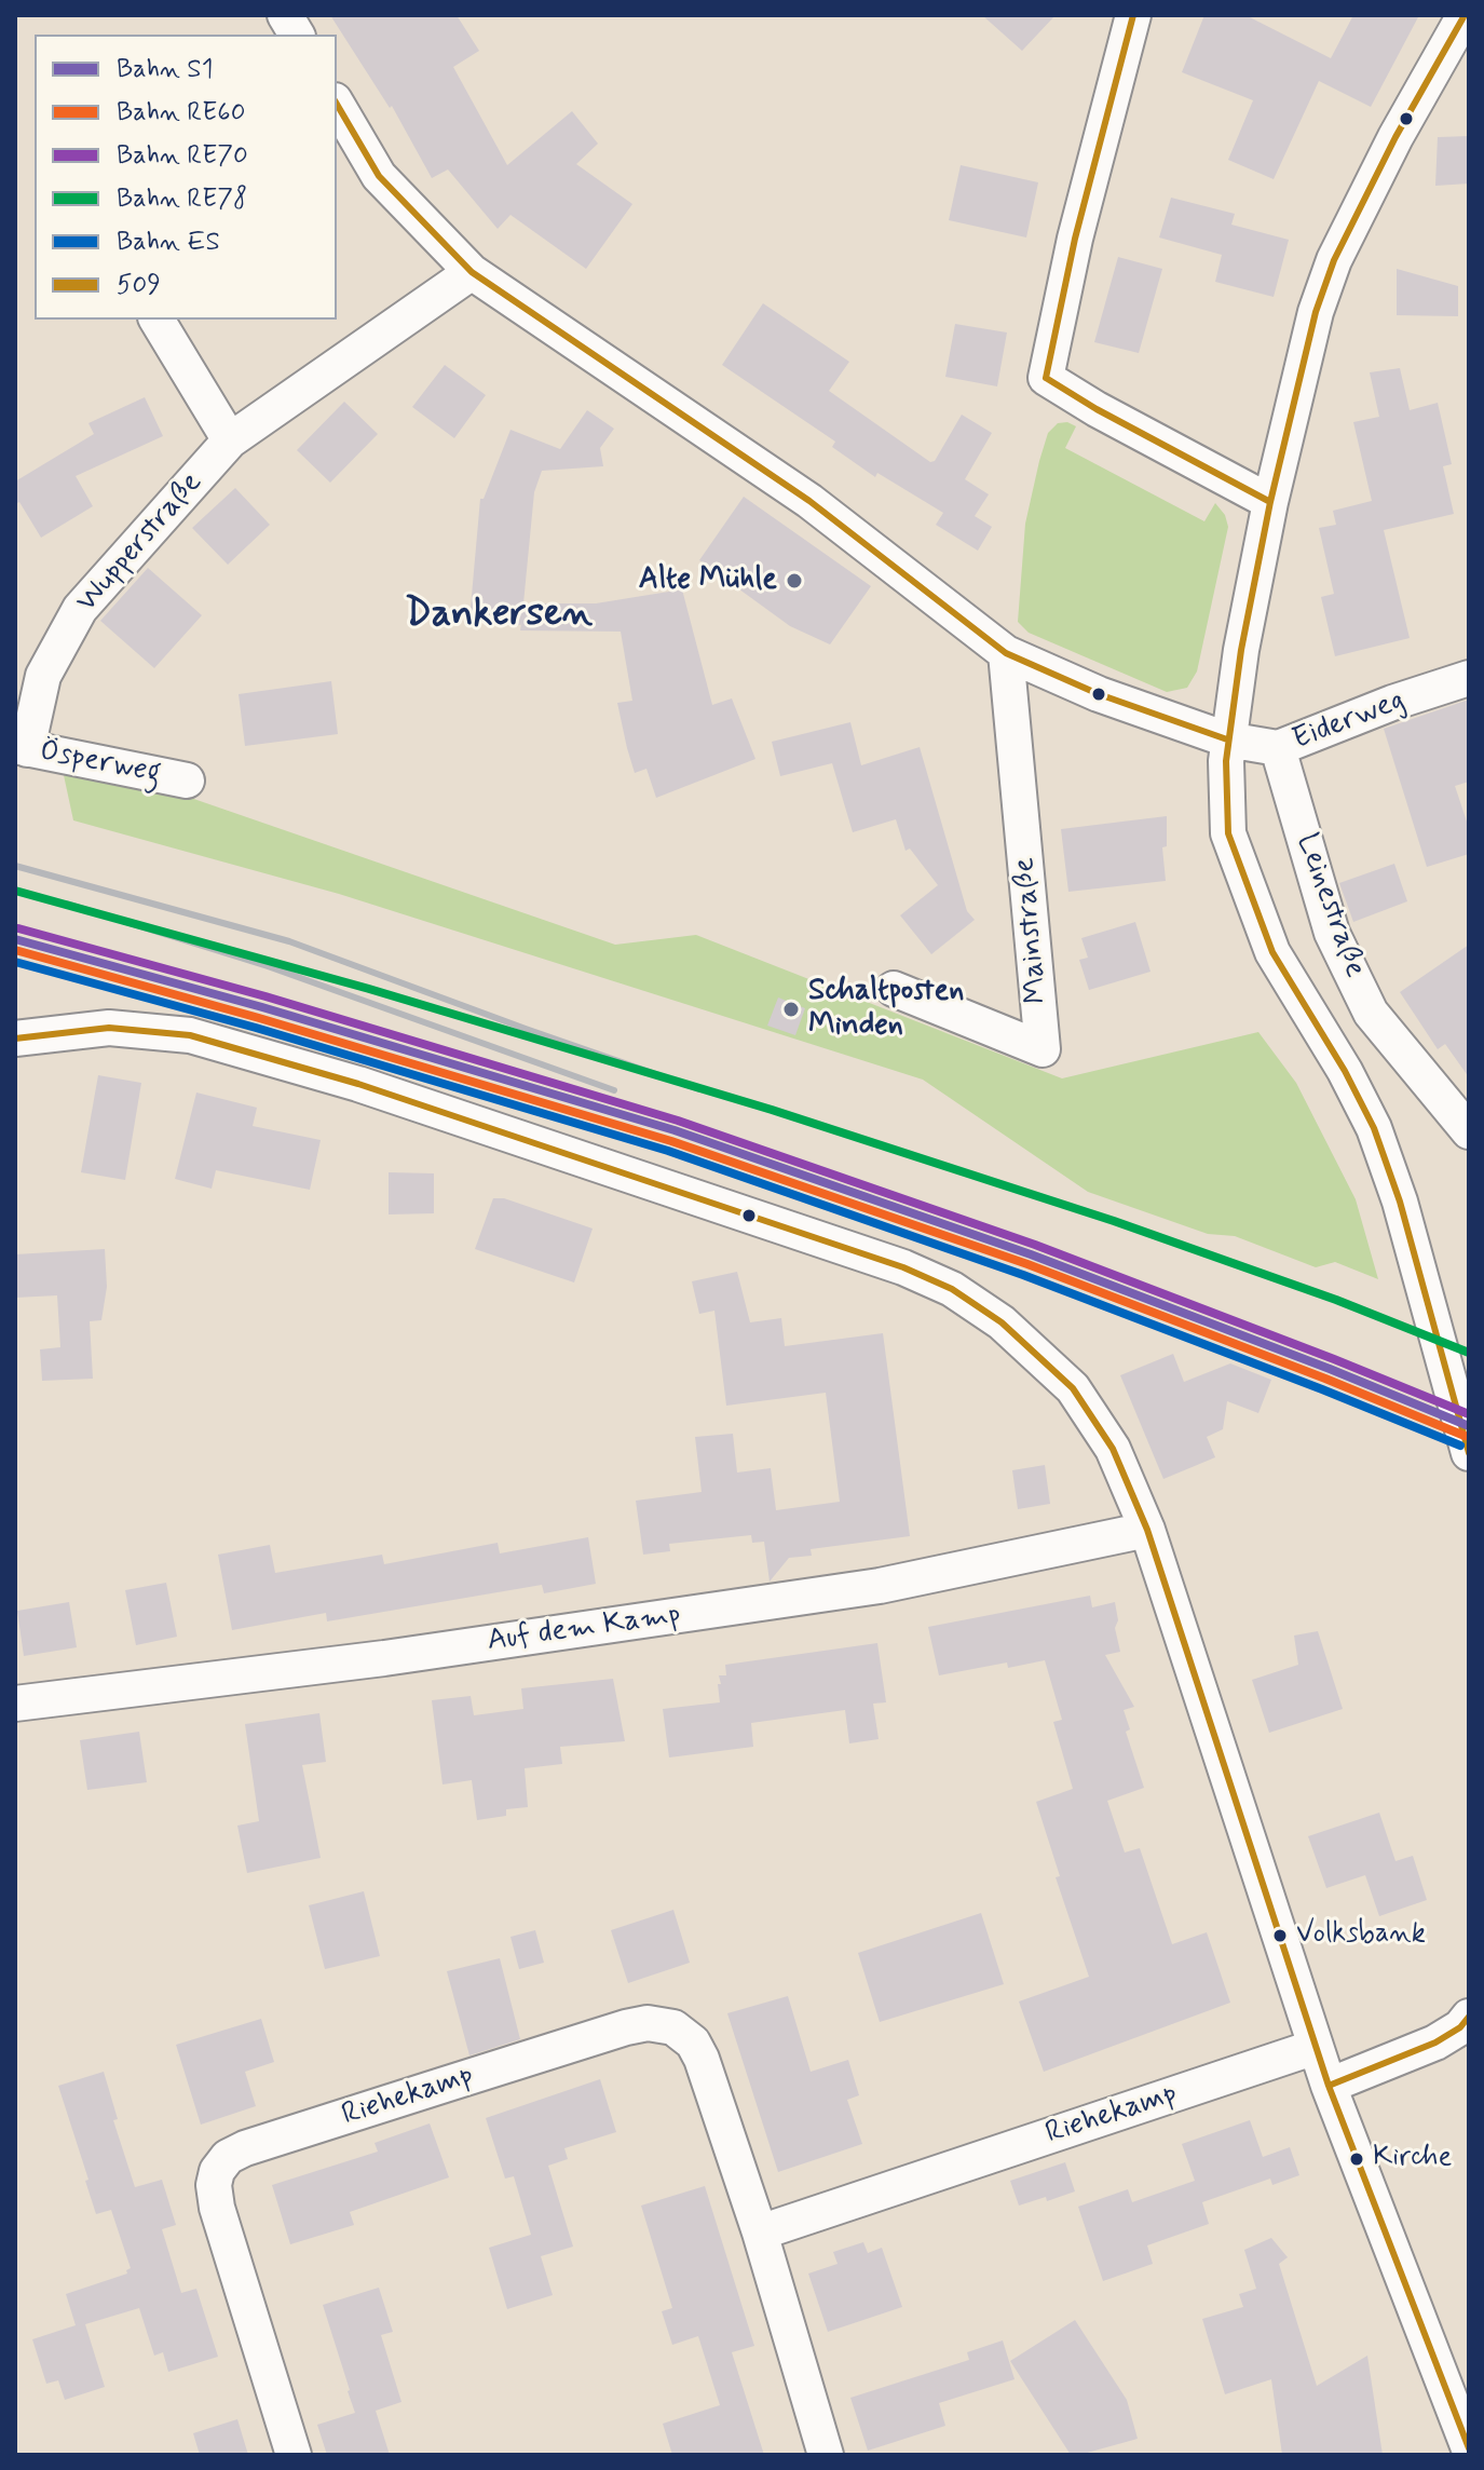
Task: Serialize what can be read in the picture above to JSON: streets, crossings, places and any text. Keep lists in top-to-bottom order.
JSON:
{
  "streets": {
    "street": [
      "Wupperstraße",
      "Eiderweg",
      "Ösperweg",
      "Leinestraße",
      "Mainstraße",
      "Auf dem Kamp",
      "Riehekamp"
    ]
  },
  "crossings": [
    ["Wupperstraße", "Eiderweg"],
    ["Wupperstraße", "Ösperweg"],
    ["Eiderweg", "Leinestraße"],
    ["Eiderweg", "Mainstraße"]
  ],
  "districts": ["Dankersen"],
  "places": [
    "Alte Mühle",
    "Schaltposten Minden",
    "Volksbank",
    "Kirche"
  ],
  "lines": [
    "transit line 509",
    "rail line RE78",
    "rail line RE70",
    "rail line S1",
    "rail line RE60",
    "rail line ES"
  ],
  "legend": [
    "Bahn S1",
    "Bahn RE60",
    "Bahn RE70",
    "Bahn RE78",
    "Bahn ES",
    "509"
  ]
}
